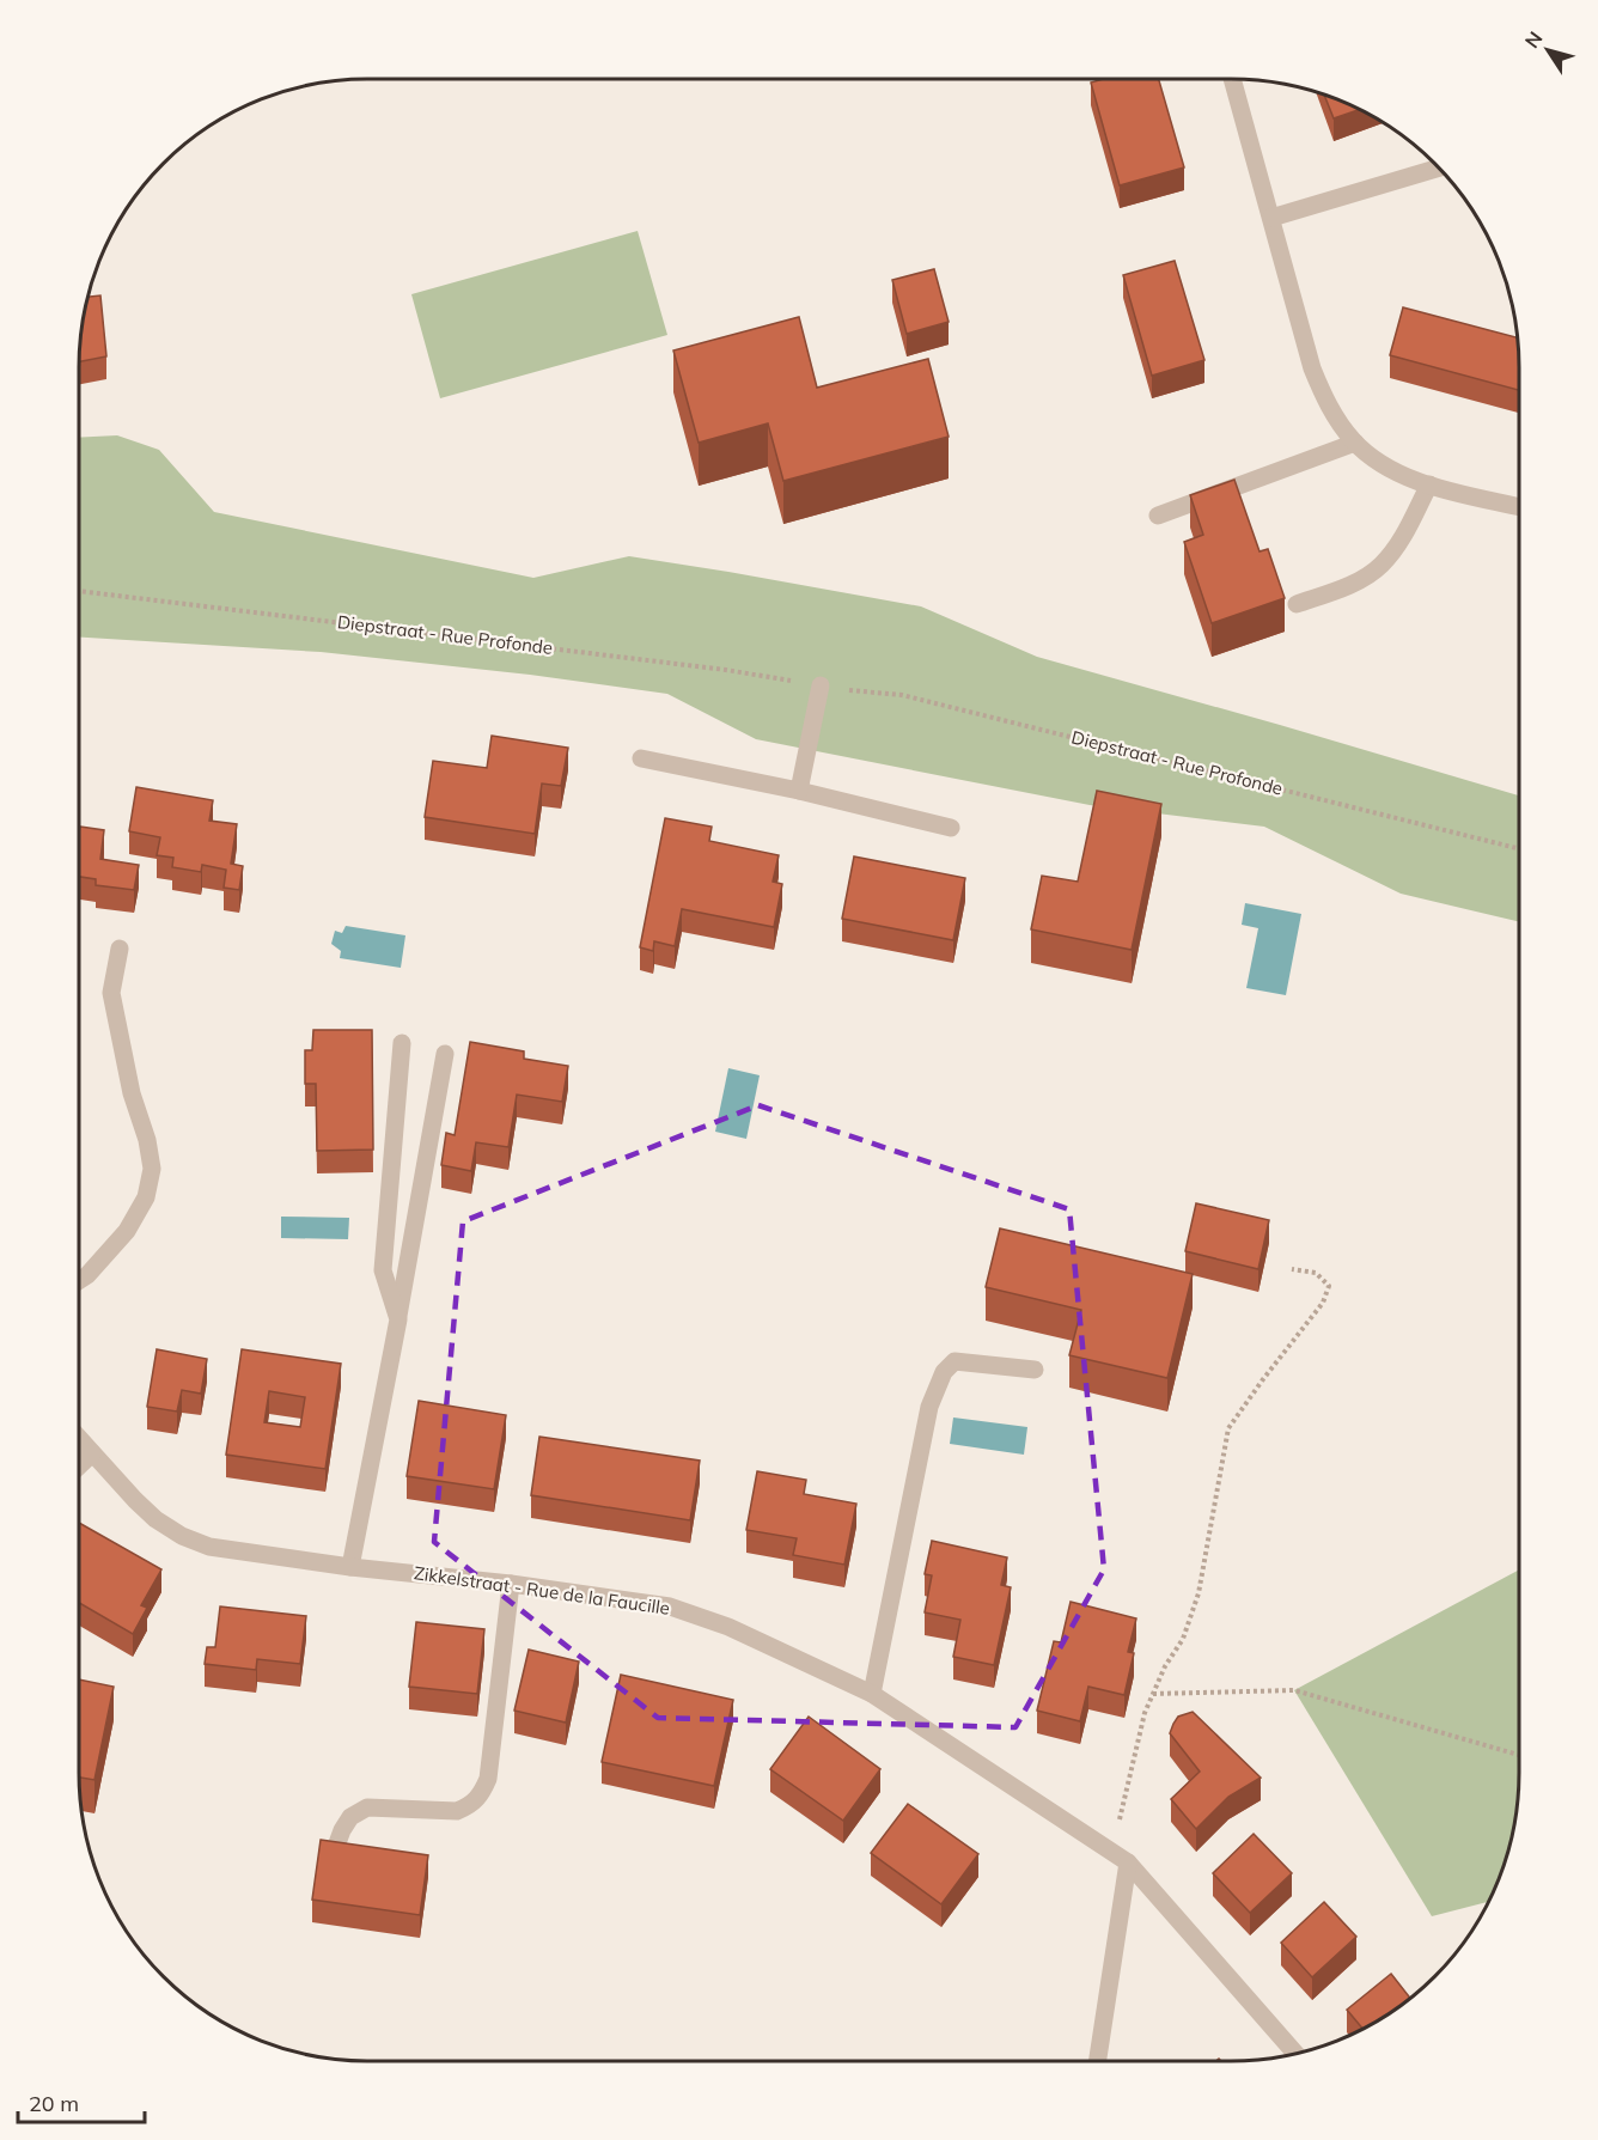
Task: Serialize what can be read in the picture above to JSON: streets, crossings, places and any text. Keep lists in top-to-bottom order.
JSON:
{
  "streets": {
    "street": ["Zikkelstraat - Rue de la Faucille"],
    "path": ["Diepstraat - Rue Profonde"]
  },
  "scale_bar": "20 m",
  "north": "top left"
}
